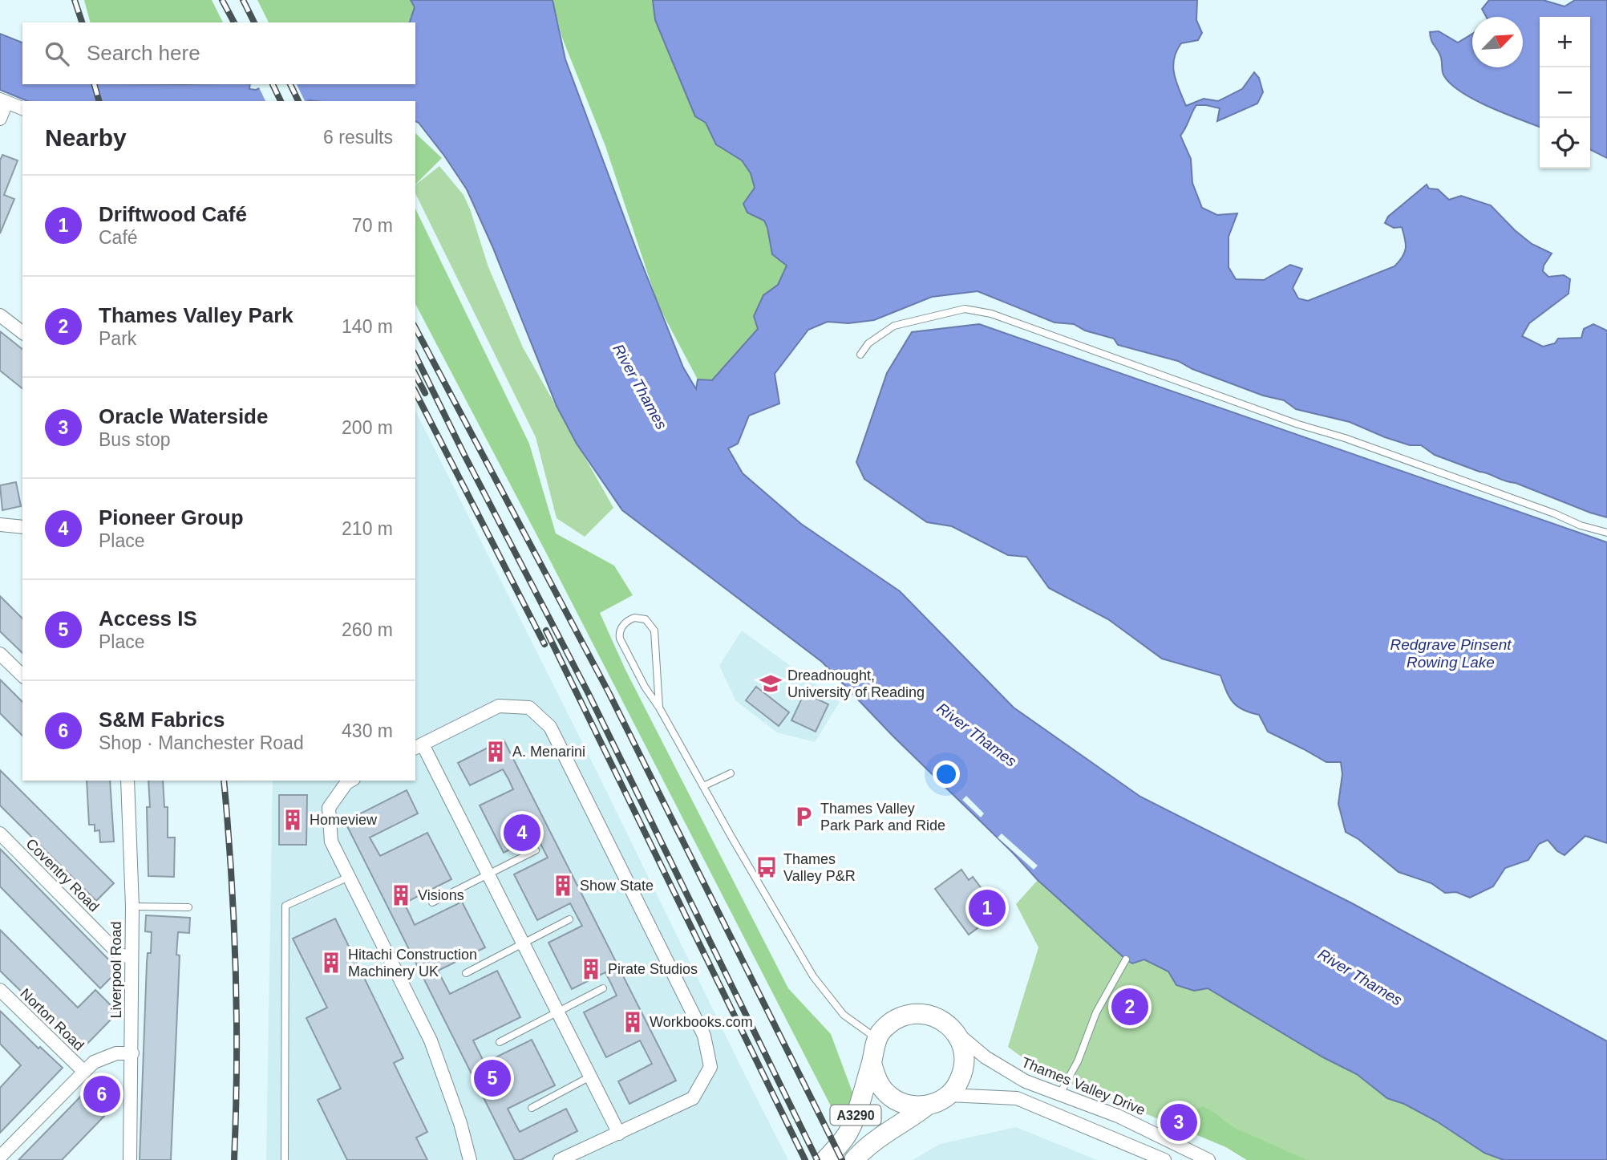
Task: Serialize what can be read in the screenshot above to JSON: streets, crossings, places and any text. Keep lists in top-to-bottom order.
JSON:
{
  "streets": {
    "main road": ["A3290"],
    "street": [
      "Coventry Road",
      "Liverpool Road",
      "Norton Road",
      "Thames Valley Drive"
    ]
  },
  "crossings": [
    ["Coventry Road", "Liverpool Road"],
    ["Thames Valley Drive", "A3290"]
  ],
  "water": ["River Thames", "Redgrave Pinsent Rowing Lake"],
  "places": {
    "school or university": ["Dreadnought, University of Reading"],
    "building": [
      "A. Menarini",
      "Homeview",
      "Show State",
      "Visions",
      "Hitachi Construction Machinery UK",
      "Pirate Studios",
      "Workbooks.com"
    ],
    "parking": ["Thames Valley Park Park and Ride"],
    "bus stop": ["Thames Valley P&R"]
  },
  "north": "top right",
  "page": {
    "map_buttons": ["+", "−"],
    "search": "Search here",
    "heading": ["Nearby", "6 results"],
    "list": [
      {
        "mark": "1",
        "name": "Driftwood Café",
        "note": "Café",
        "value": "70 m"
      },
      {
        "mark": "2",
        "name": "Thames Valley Park",
        "note": "Park",
        "value": "140 m"
      },
      {
        "mark": "3",
        "name": "Oracle Waterside",
        "note": "Bus stop",
        "value": "200 m"
      },
      {
        "mark": "4",
        "name": "Pioneer Group",
        "note": "Place",
        "value": "210 m"
      },
      {
        "mark": "5",
        "name": "Access IS",
        "note": "Place",
        "value": "260 m"
      },
      {
        "mark": "6",
        "name": "S&M Fabrics",
        "note": "Shop · Manchester Road",
        "value": "430 m"
      }
    ],
    "pins": [
      "4",
      "1",
      "2",
      "5",
      "6",
      "3"
    ]
  }
}
